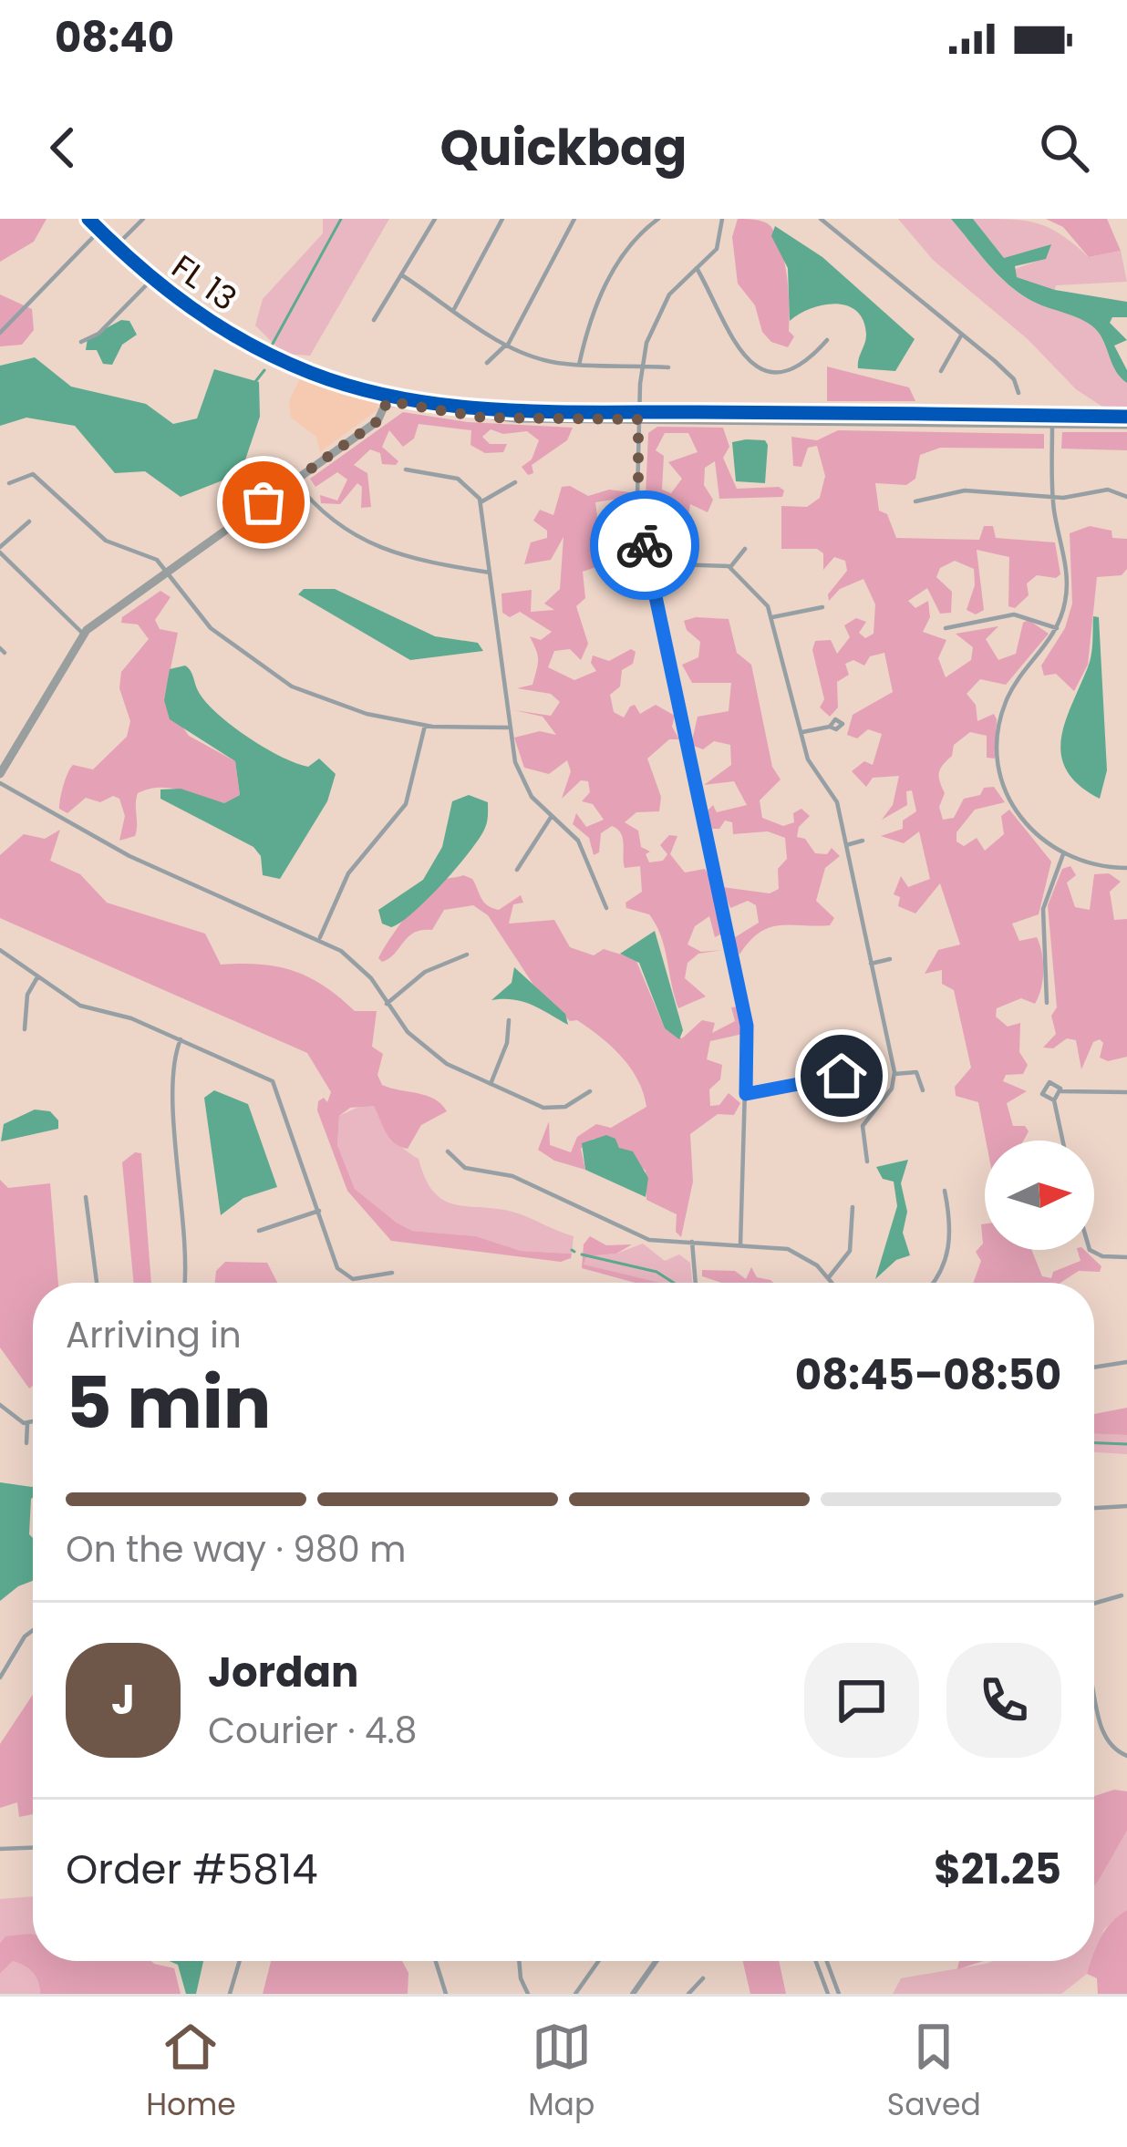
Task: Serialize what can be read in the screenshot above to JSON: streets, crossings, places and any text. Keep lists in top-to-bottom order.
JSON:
{
  "streets": {
    "main road": ["FL 13"]
  },
  "north": "right",
  "page": {
    "status": "08:40",
    "header": "Quickbag",
    "heading": ["5 min", "Arriving in", "08:45–08:50"],
    "panel": [
      "Jordan",
      "Courier · 4.8",
      "Order #5814",
      "$21.25"
    ],
    "bar": "On the way · 980 m",
    "round": "J",
    "tabs": ["Home", "Map", "Saved"]
  }
}
